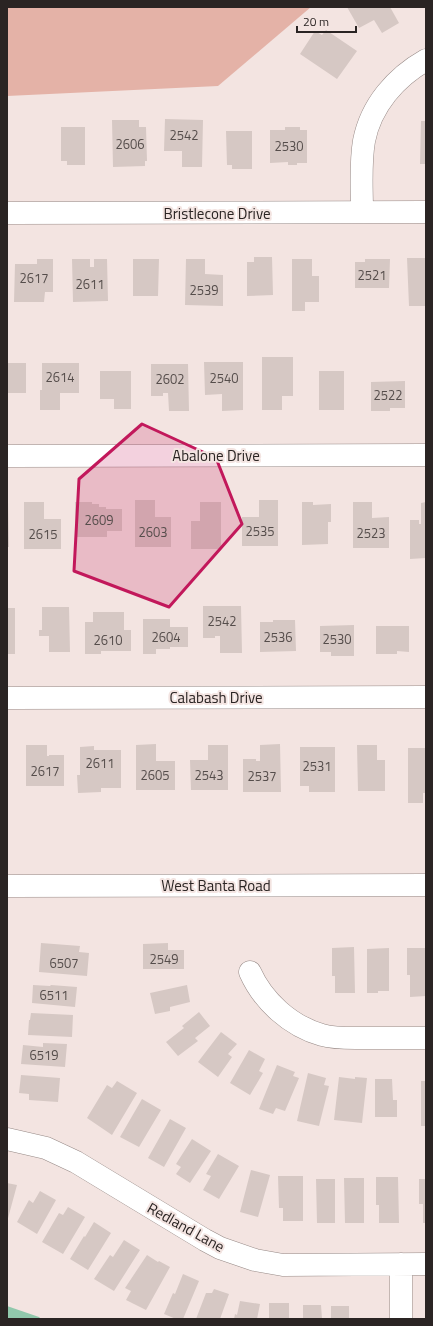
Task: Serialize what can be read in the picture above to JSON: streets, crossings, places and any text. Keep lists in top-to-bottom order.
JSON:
{
  "streets": {
    "street": [
      "Bristlecone Drive",
      "Abalone Drive",
      "Calabash Drive",
      "West Banta Road",
      "Redland Lane"
    ]
  },
  "house_numbers": [
    "2542",
    "2606",
    "2530",
    "2521",
    "2617",
    "2611",
    "2539",
    "2614",
    "2540",
    "2602",
    "2522",
    "2609",
    "2535",
    "2603",
    "2523",
    "2615",
    "2542",
    "2604",
    "2536",
    "2530",
    "2610",
    "2611",
    "2531",
    "2617",
    "2605",
    "2543",
    "2537",
    "2549",
    "6507",
    "6511",
    "6519"
  ],
  "scale_bar": "20 m"
}
